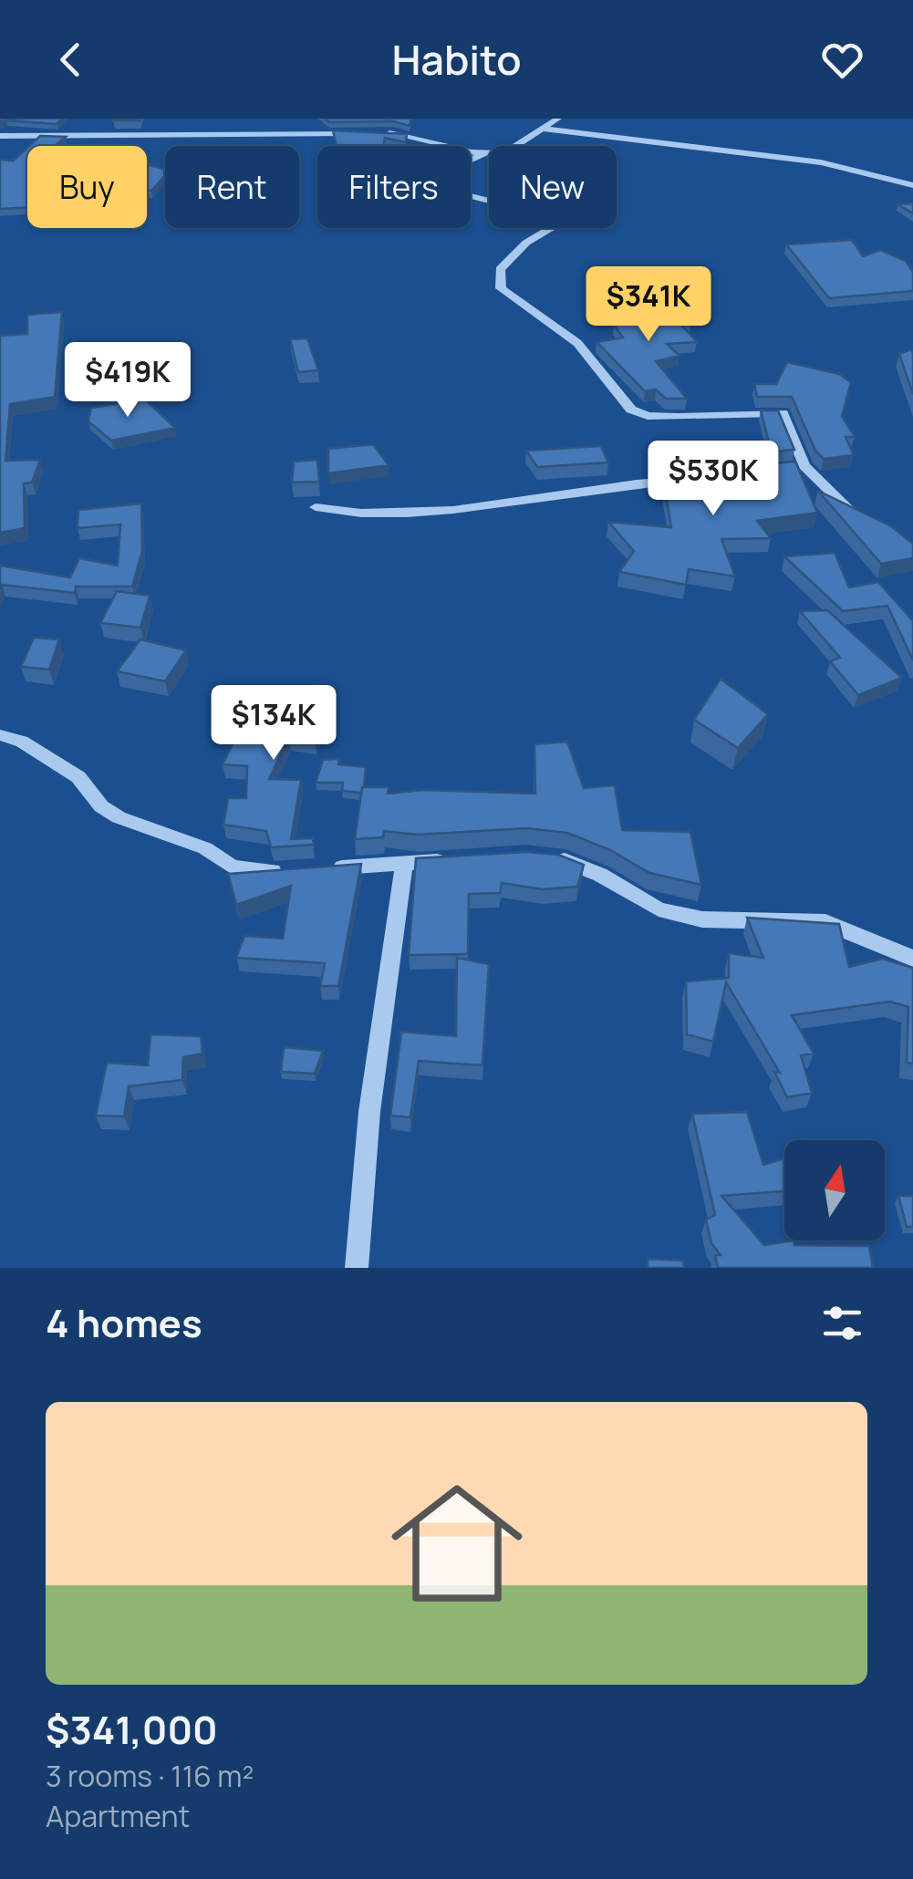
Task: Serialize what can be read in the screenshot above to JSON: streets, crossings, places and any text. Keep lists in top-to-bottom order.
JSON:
{
  "north": "top",
  "page": {
    "header": "Habito",
    "chip": [
      "Buy",
      "Rent",
      "Filters",
      "New"
    ],
    "price": [
      "$341K",
      "$419K",
      "$530K",
      "$134K"
    ],
    "heading": "4 homes",
    "list": [
      {
        "name": "$341,000",
        "note": "3 rooms · 116 m² · Apartment"
      }
    ]
  }
}
